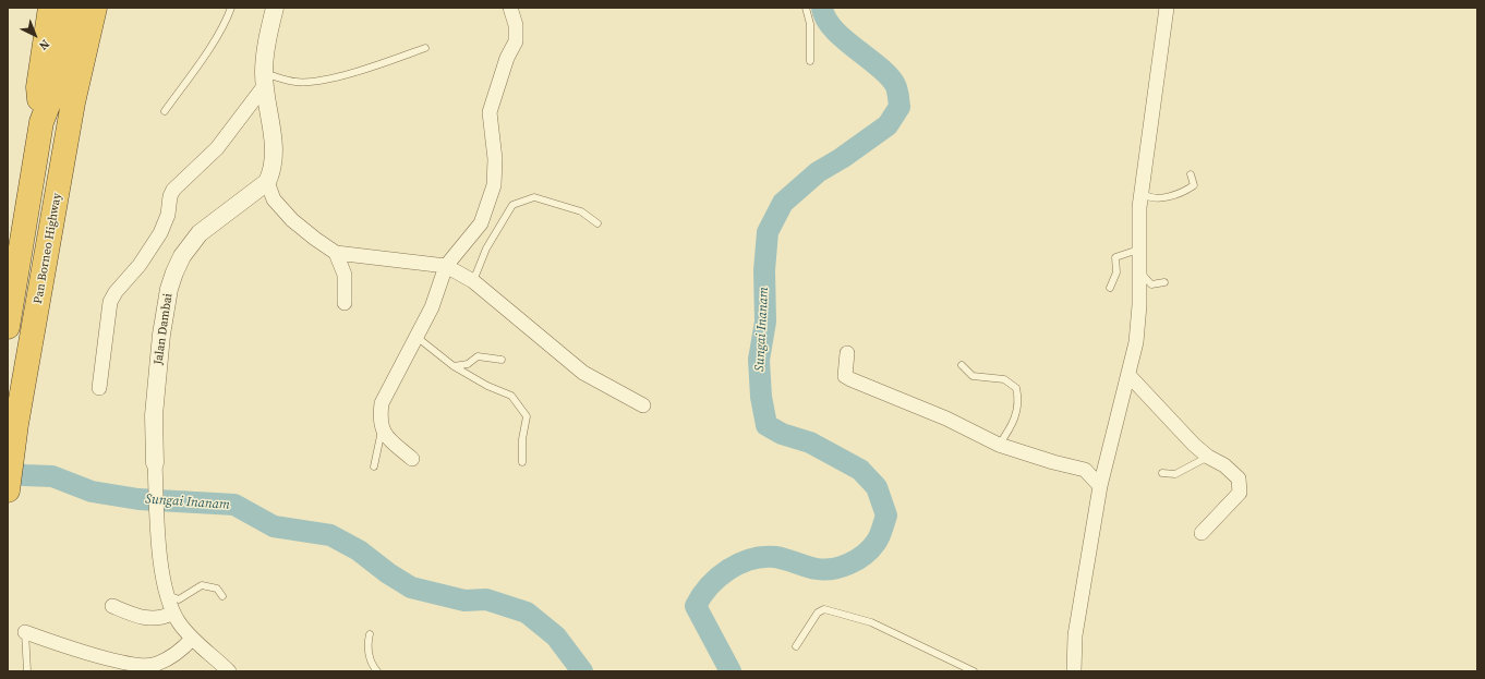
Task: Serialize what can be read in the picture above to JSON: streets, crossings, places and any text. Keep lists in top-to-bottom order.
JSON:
{
  "streets": {
    "highway": ["Pan Borneo Highway"],
    "street": ["Jalan Dambai"]
  },
  "water": ["Sungai Inanam"],
  "north": "bottom right"
}
